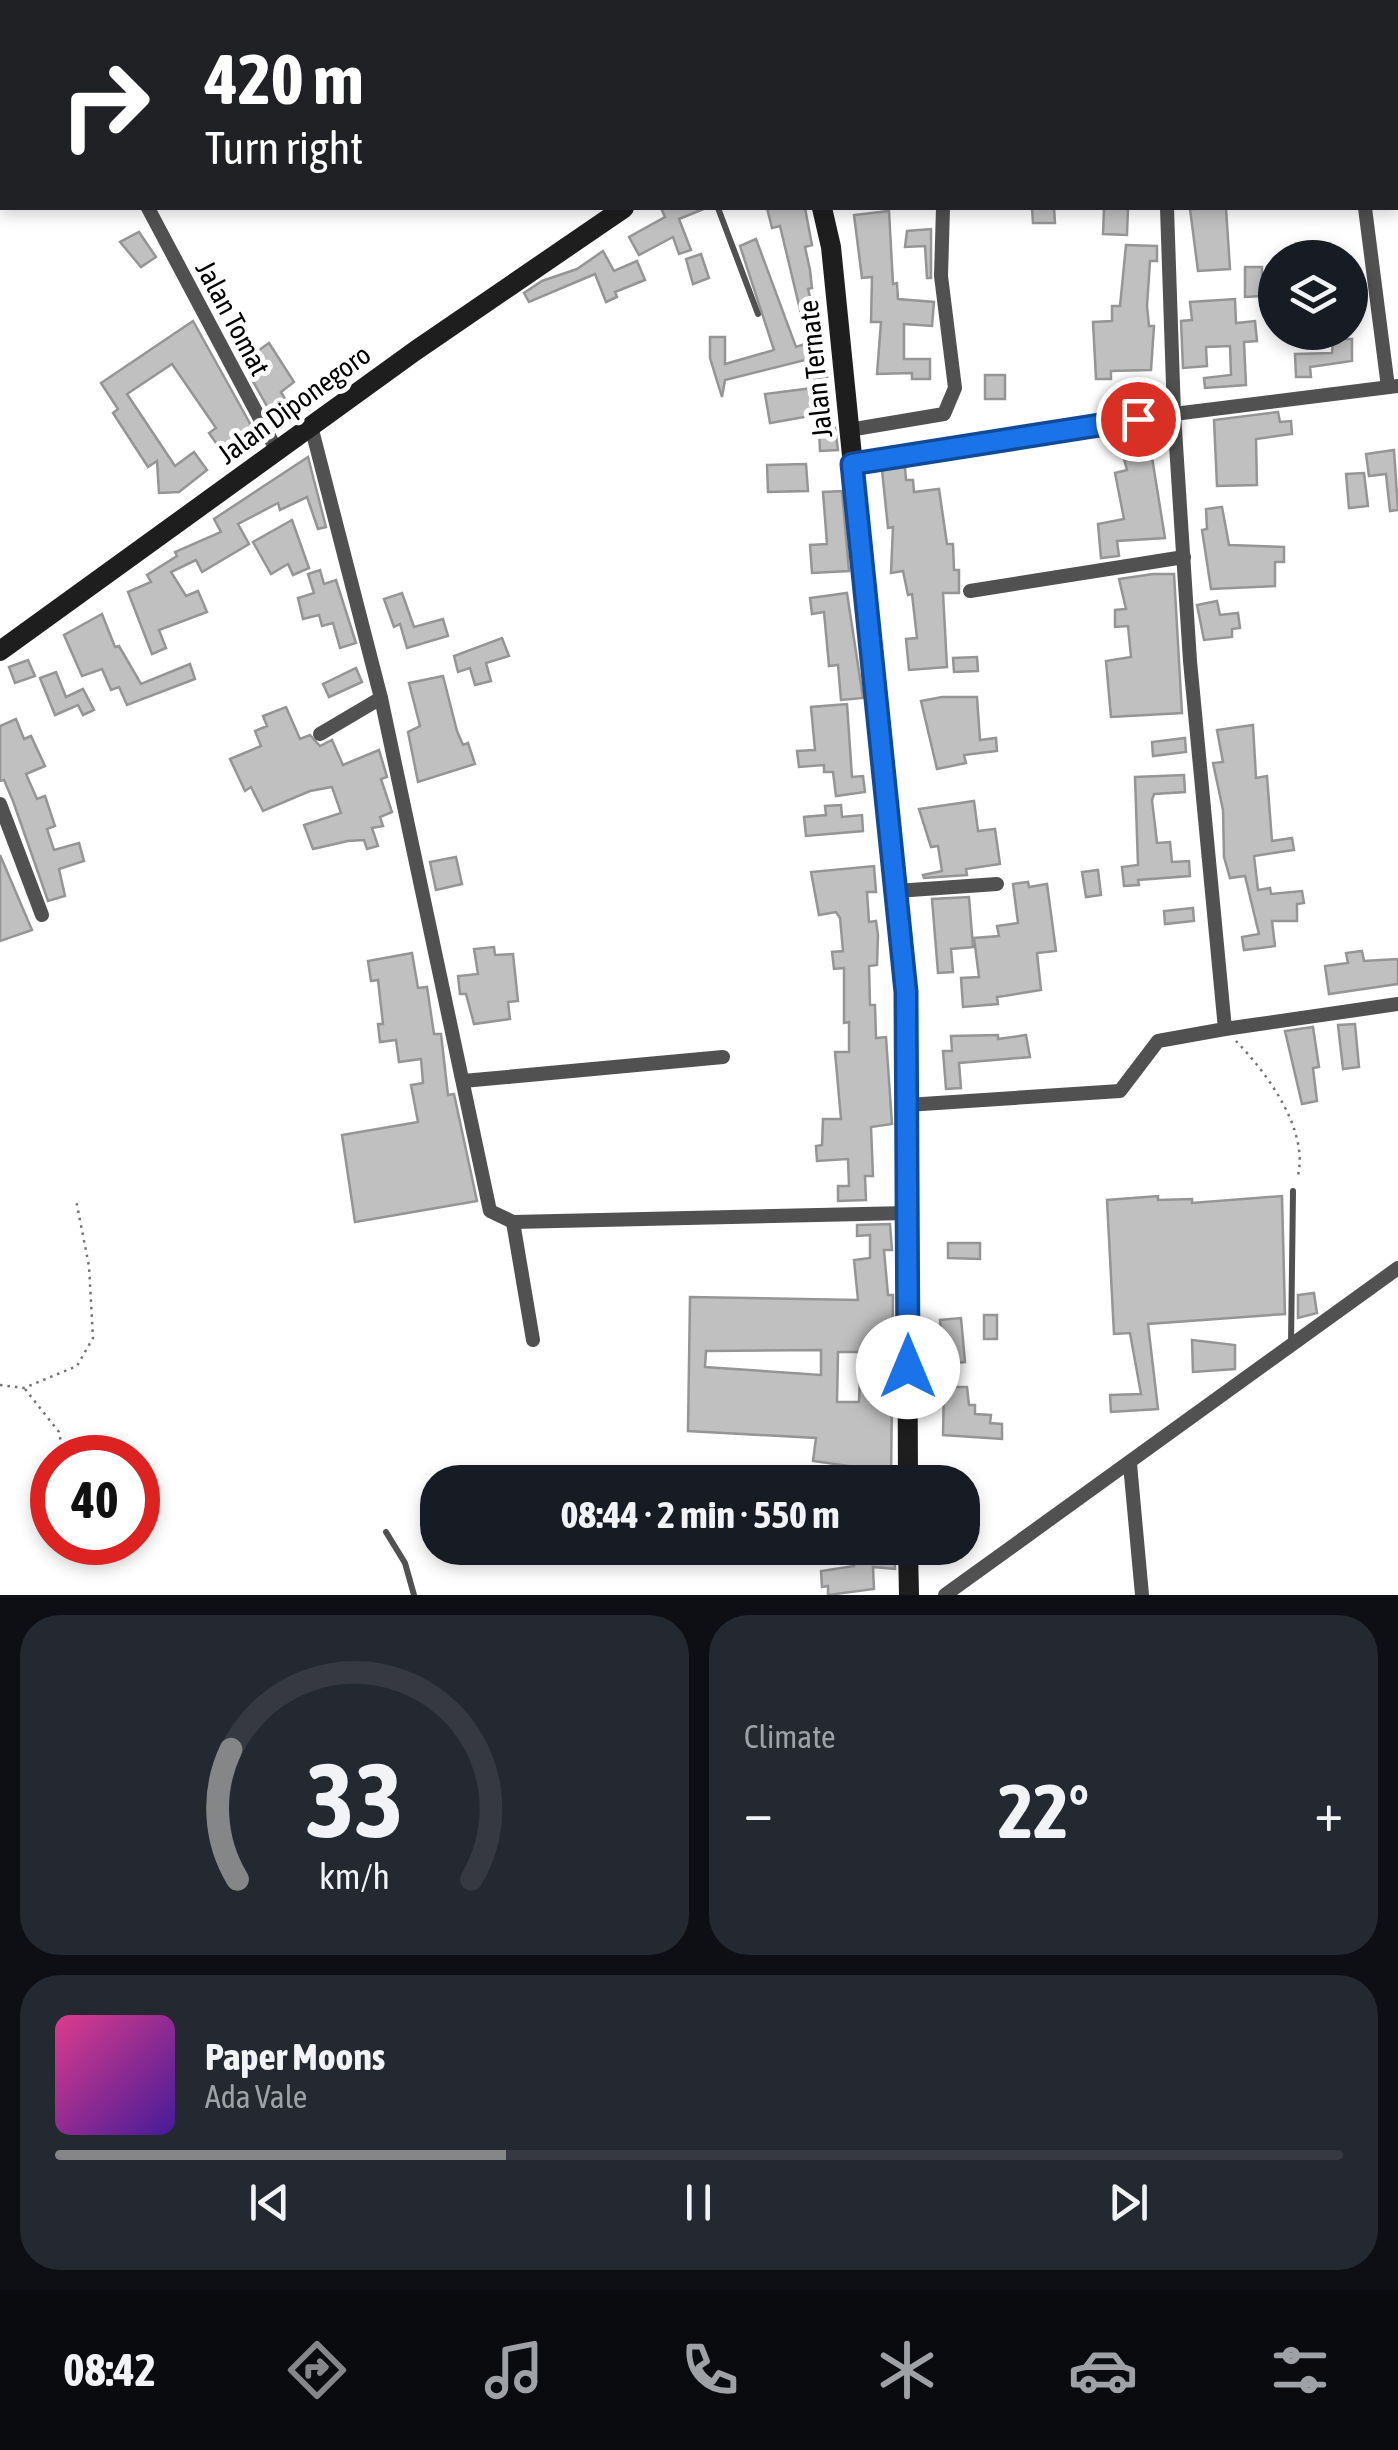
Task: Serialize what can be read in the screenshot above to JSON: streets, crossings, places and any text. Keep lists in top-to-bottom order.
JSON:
{
  "streets": {
    "street": ["Jalan Tomat", "Jalan Ternate", "Jalan Diponegoro"]
  },
  "crossings": [
    ["Jalan Tomat", "Jalan Diponegoro"]
  ],
  "page": {
    "turn": ["420 m", "Turn right"],
    "limit": "40",
    "trip": "08:44 · 2 min · 550 m",
    "tile": "Climate",
    "heat": ["−", "22°", "+"],
    "song": ["Paper Moons", "Ada Vale"],
    "tabs": "08:42",
    "gauge": ["33", "km/h"]
  }
}
